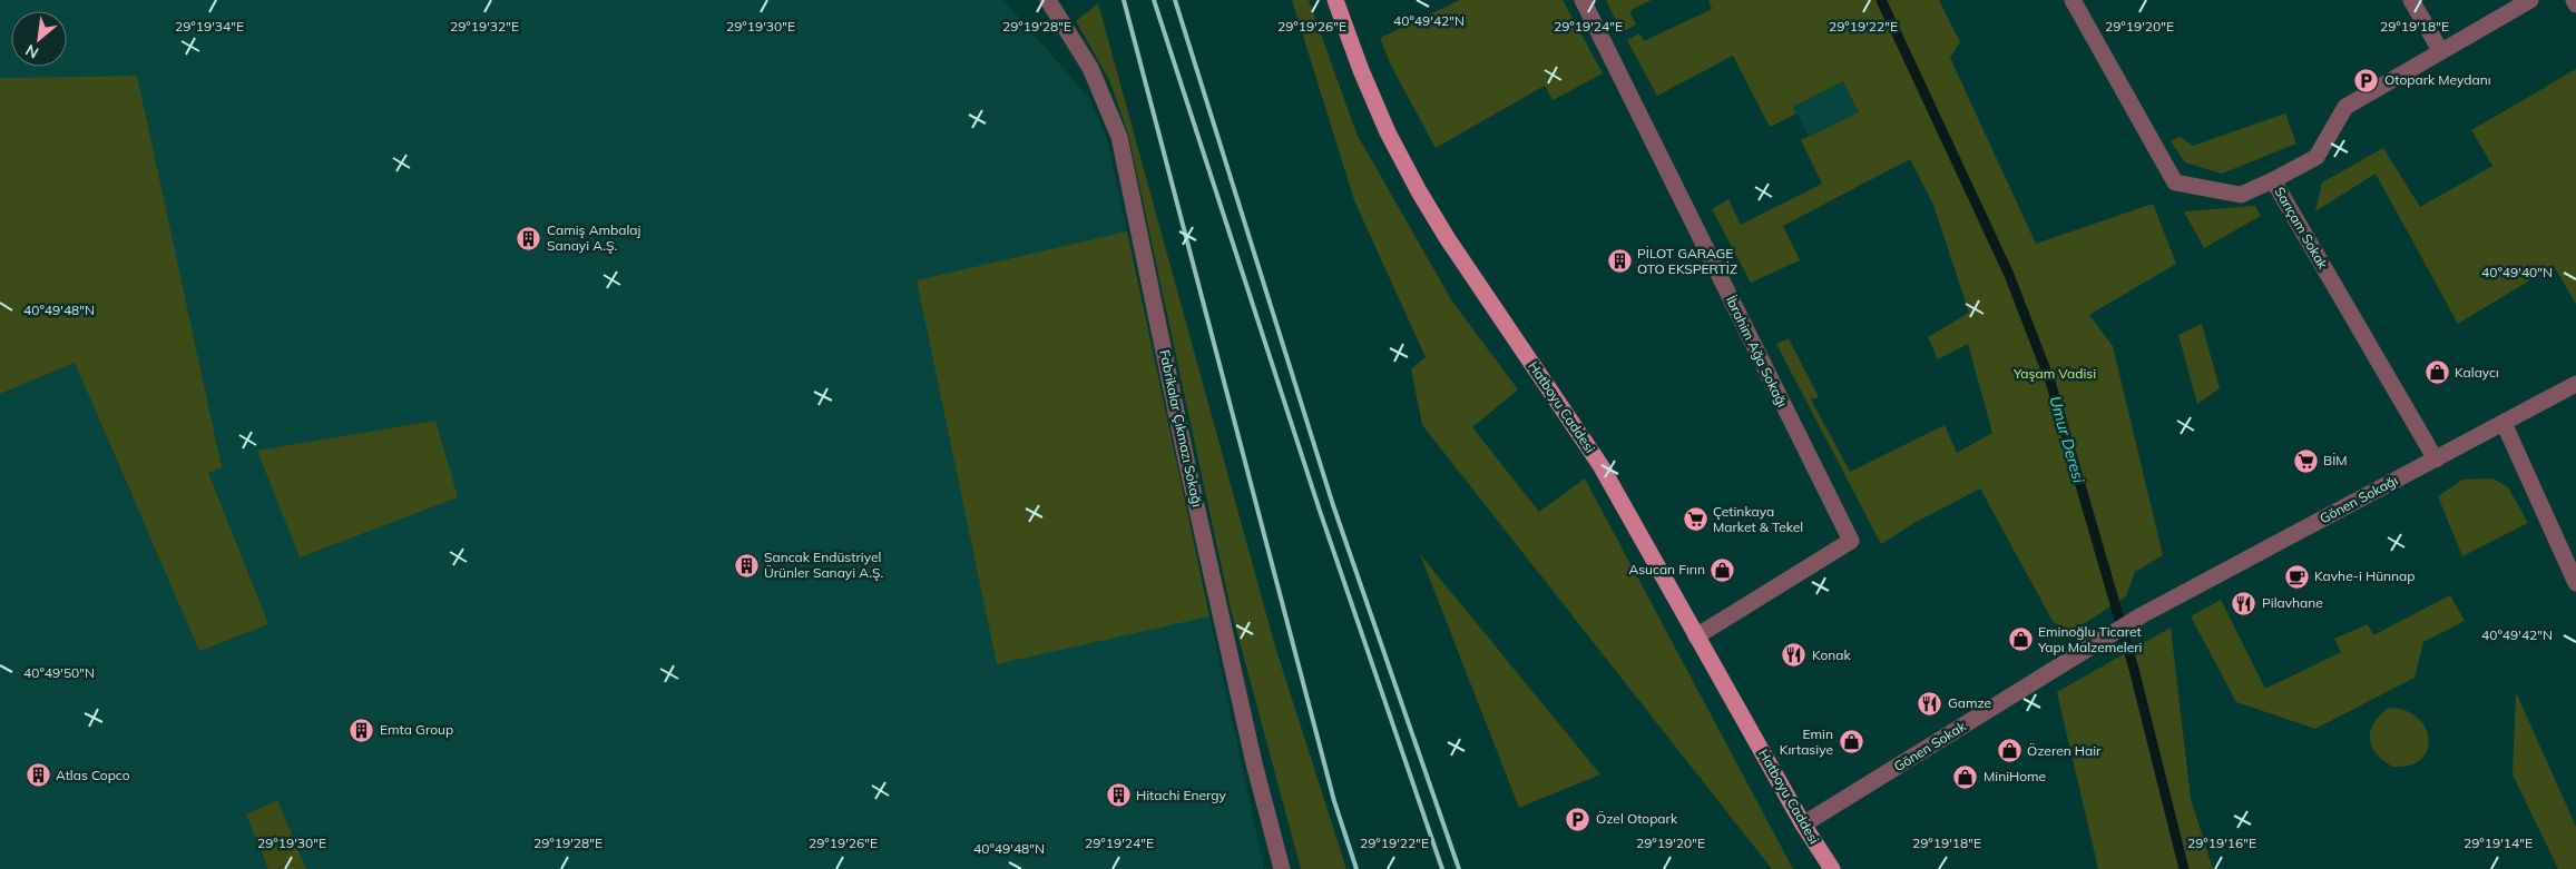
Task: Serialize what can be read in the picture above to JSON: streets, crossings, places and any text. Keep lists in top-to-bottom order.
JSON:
{
  "streets": {
    "main road": ["Hatboyu Caddesi"],
    "street": [
      "Sarıçam Sokak",
      "İbrahim Ağa Sokağı",
      "Fabrikalar Çıkmazı Sokağı",
      "Gönen Sokağı",
      "Gönen Sokak"
    ]
  },
  "crossings": [
    ["Sarıçam Sokak", "Gönen Sokağı"],
    ["İbrahim Ağa Sokağı", "Hatboyu Caddesi"],
    ["Hatboyu Caddesi", "Gönen Sokak"],
    ["Gönen Sokağı", "Gönen Sokak"]
  ],
  "water": ["Umur Deresi"],
  "parks": ["Yaşam Vadisi"],
  "places": {
    "parking": ["Otopark Meydanı", "Özel Otopark"],
    "building": [
      "Camiş Ambalaj Sanayi A.Ş.",
      "PİLOT GARAGE OTO EKSPERTİZ",
      "Sancak Endüstriyel Ürünler Sanayi A.Ş.",
      "Emta Group",
      "Atlas Copco",
      "Hitachi Energy"
    ],
    "shop": [
      "Kalaycı",
      "Asucan Fırın",
      "Eminoğlu Ticaret Yapı Malzemeleri",
      "Emin Kırtasiye",
      "Özeren Hair",
      "MiniHome"
    ],
    "supermarket": ["BİM", "Çetinkaya Market & Tekel"],
    "cafe": ["Kavhe-i Hünnap"],
    "restaurant": ["Pilavhane", "Konak", "Gamze"]
  },
  "north": "bottom left",
  "coordinates": [
    "40°49'42\"N",
    "29°19'34\"E",
    "29°19'32\"E",
    "29°19'30\"E",
    "29°19'28\"E",
    "29°19'26\"E",
    "29°19'24\"E",
    "29°19'22\"E",
    "29°19'20\"E",
    "29°19'18\"E",
    "40°49'40\"N",
    "40°49'48\"N",
    "40°49'50\"N",
    "29°19'16\"E",
    "29°19'14\"E"
  ]
}
